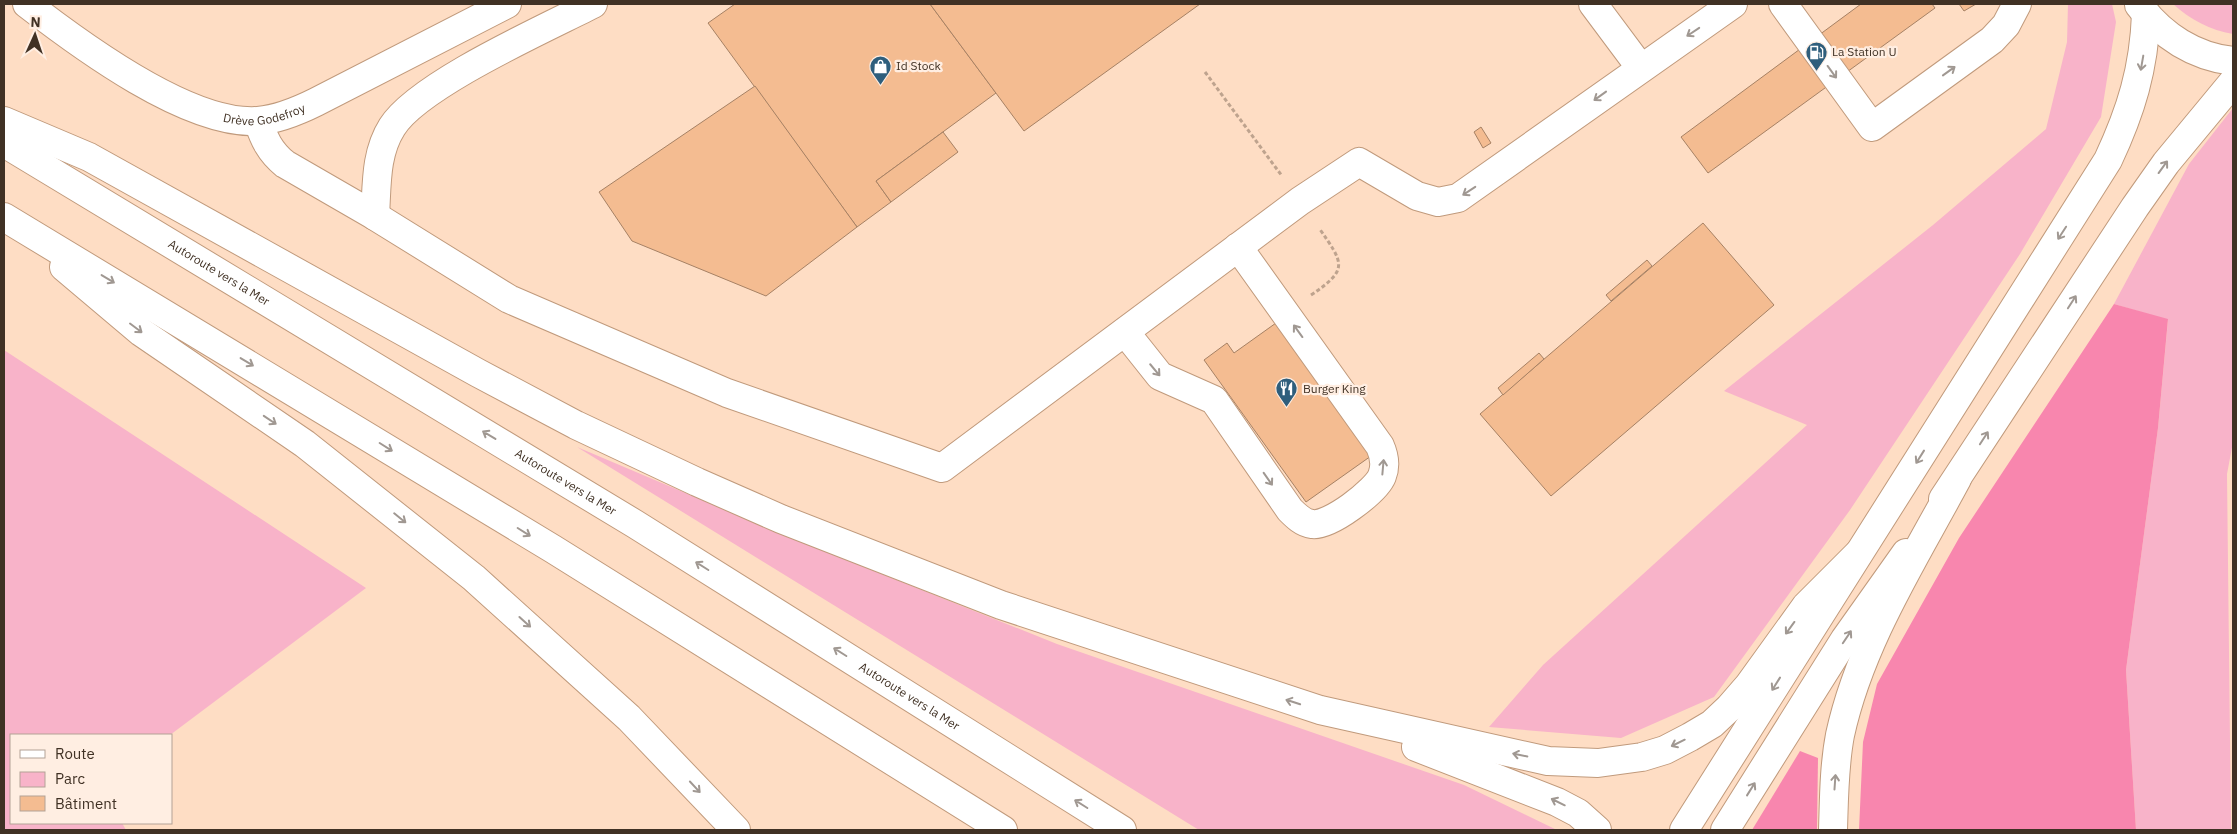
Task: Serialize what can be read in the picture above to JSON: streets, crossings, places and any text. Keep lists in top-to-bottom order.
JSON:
{
  "streets": {
    "main road": ["Drève Godefroy", "Autoroute vers la Mer"]
  },
  "places": {
    "fuel station": ["La Station U"],
    "shop": ["Id Stock"],
    "restaurant": ["Burger King"]
  },
  "legend": ["Route", "Parc", "Bâtiment"],
  "north": "top"
}
